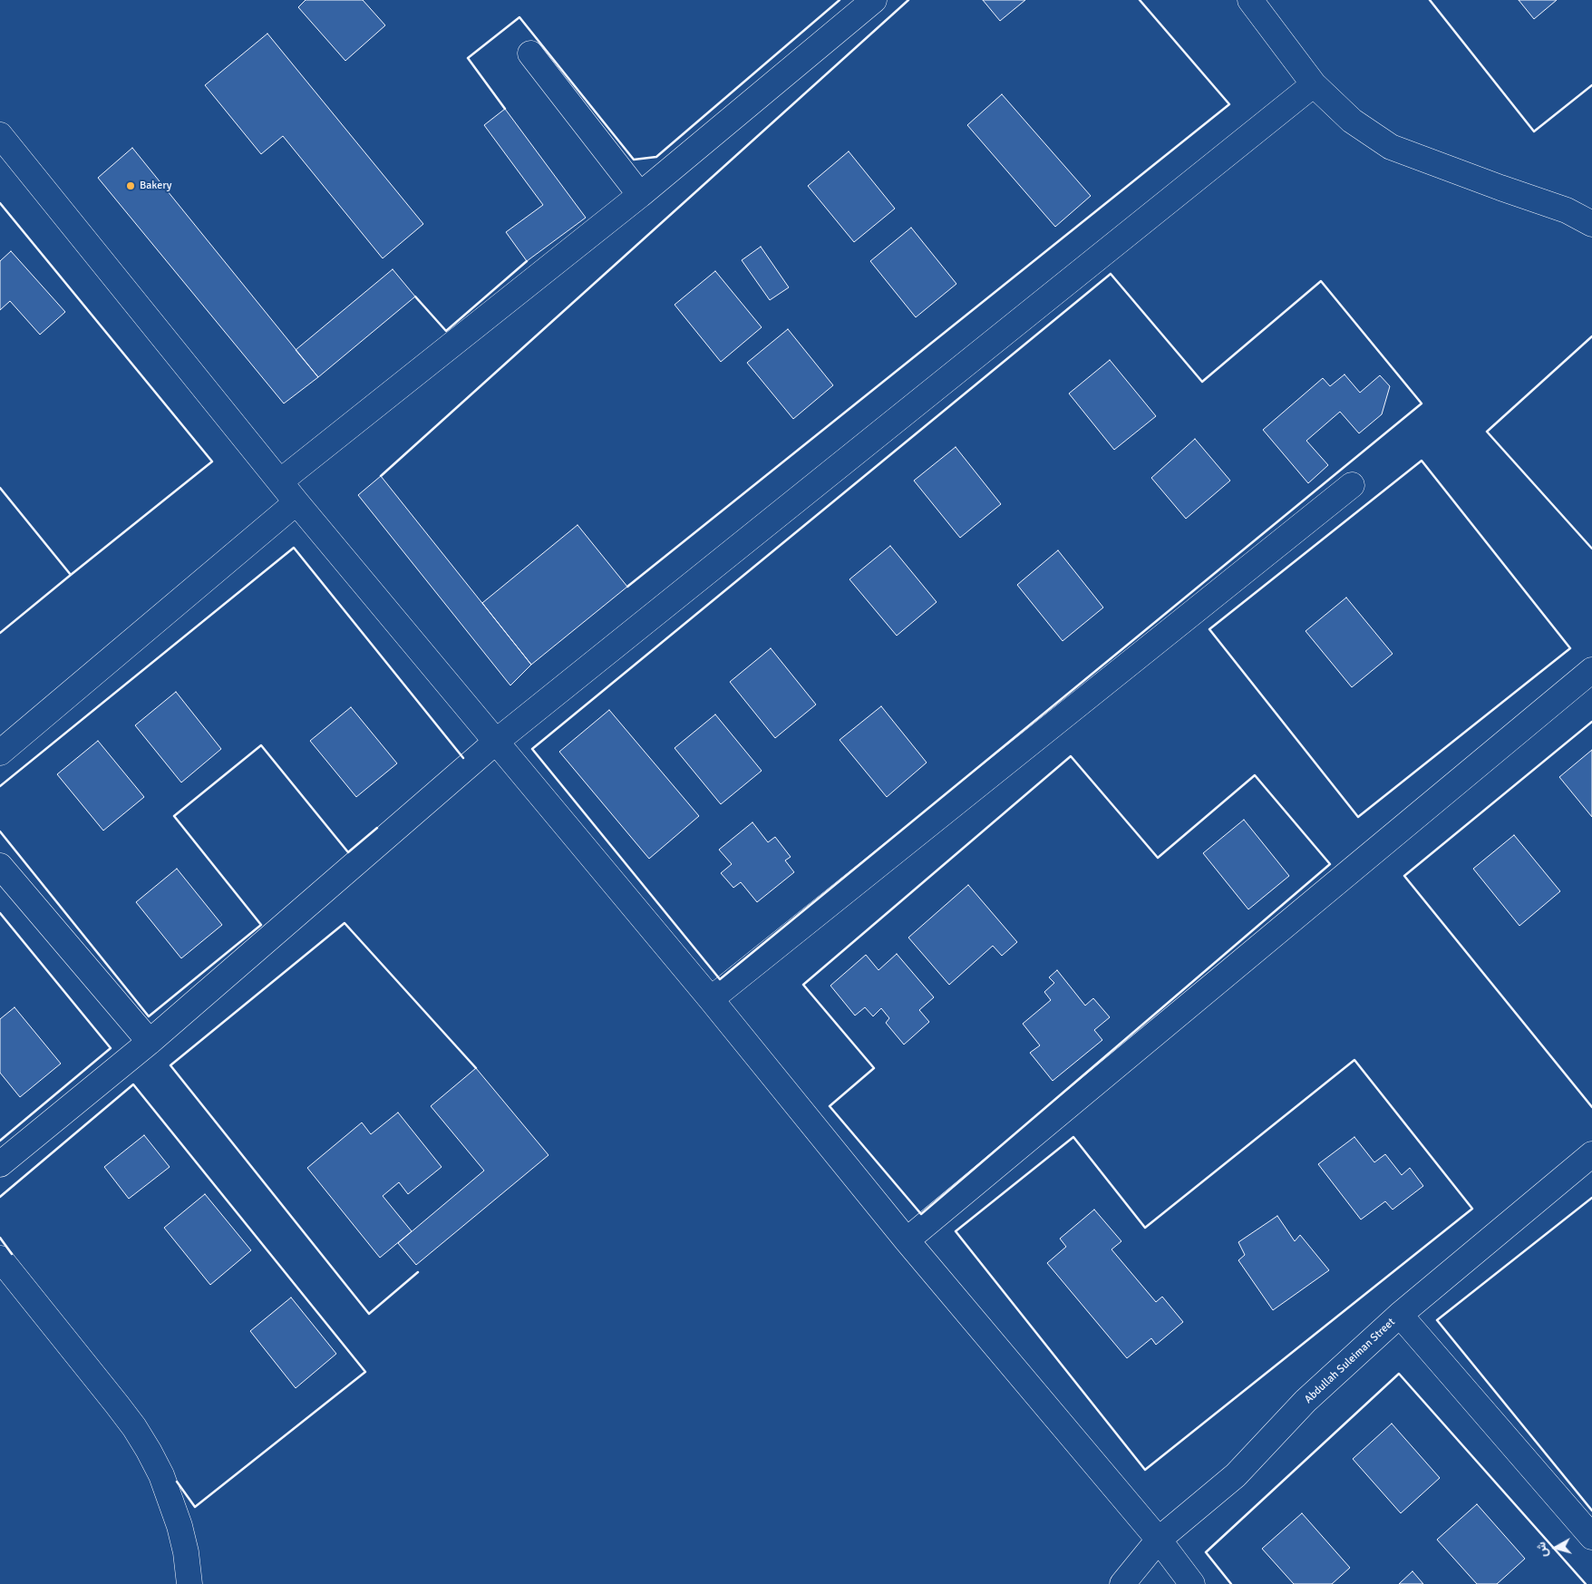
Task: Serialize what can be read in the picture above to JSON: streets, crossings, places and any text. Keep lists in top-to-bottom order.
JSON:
{
  "streets": {
    "street": ["Abdullah Suleiman Street"]
  },
  "places": ["Bakery"],
  "north": "left"
}
